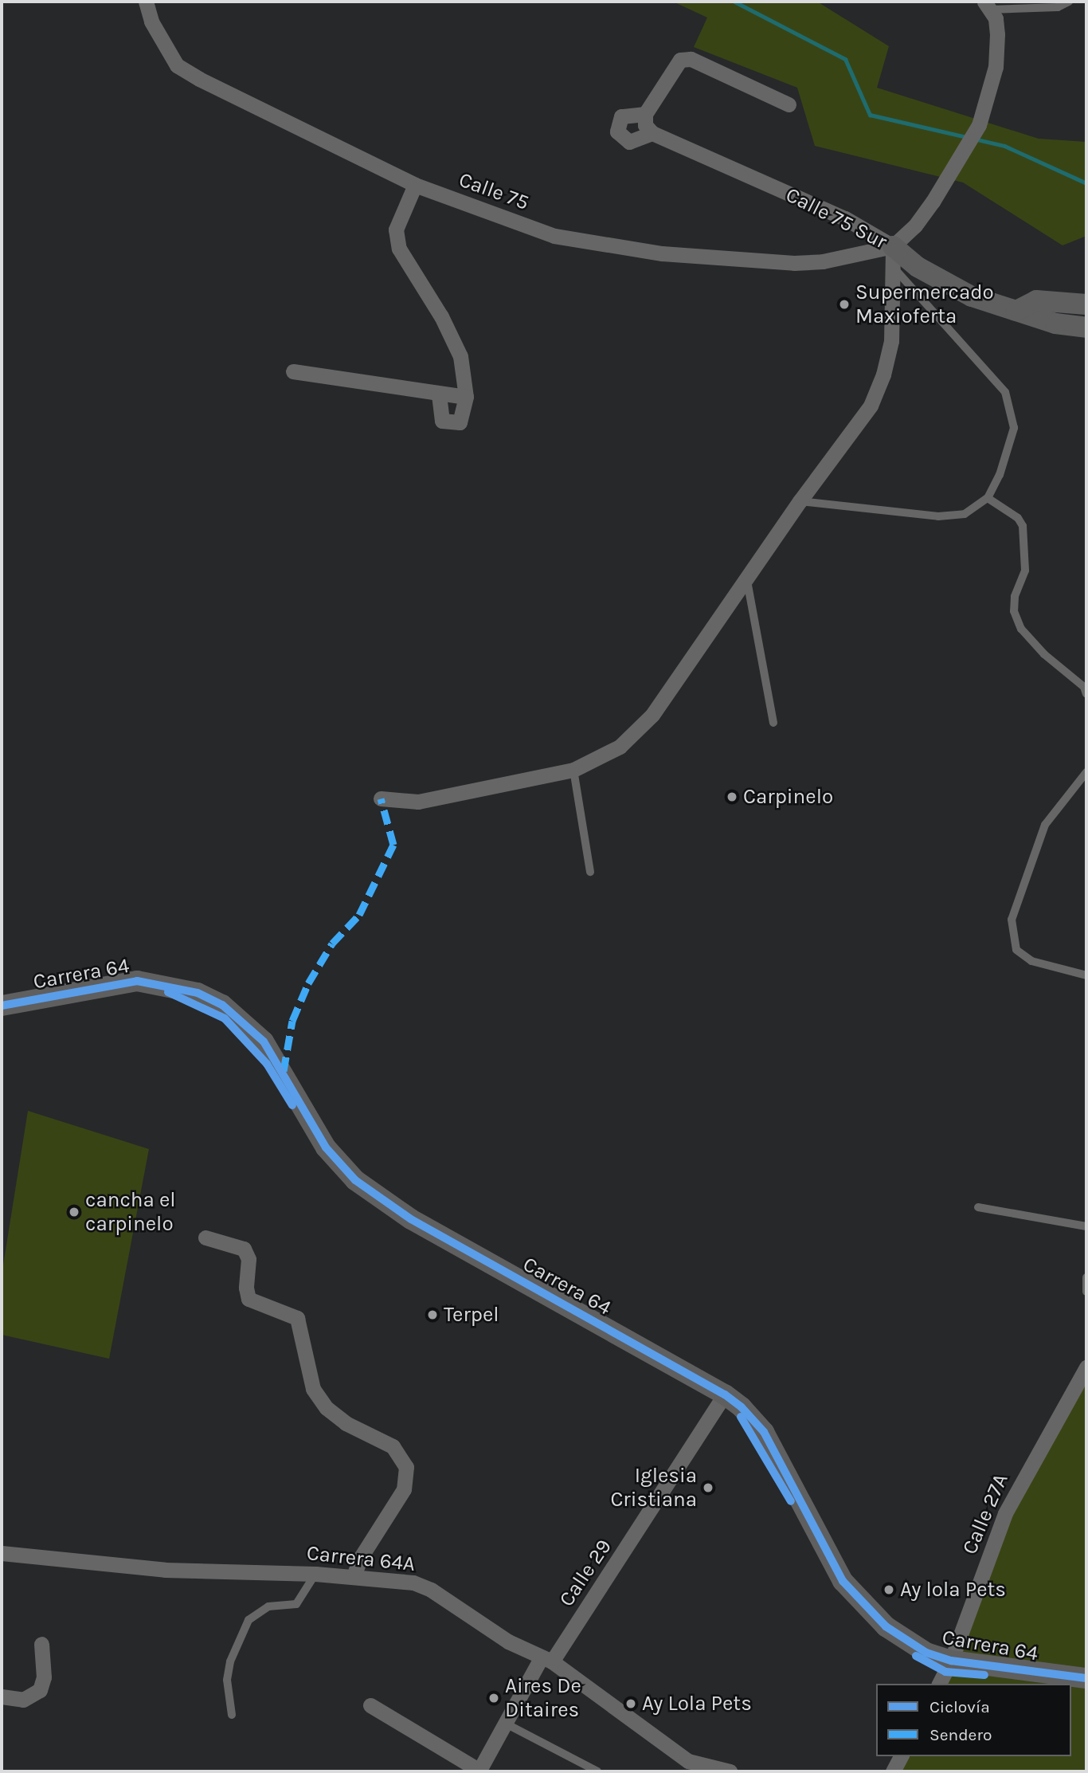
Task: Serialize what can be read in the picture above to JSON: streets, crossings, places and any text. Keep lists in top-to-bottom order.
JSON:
{
  "streets": {
    "street": [
      "Calle 75",
      "Calle 75 Sur",
      "Carrera 64",
      "Calle 27A",
      "Carrera 64A",
      "Calle 29"
    ]
  },
  "crossings": [
    ["Calle 75", "Calle 75 Sur"],
    ["Carrera 64", "Calle 27A"],
    ["Carrera 64", "Calle 29"],
    ["Carrera 64A", "Calle 29"]
  ],
  "places": [
    "Supermercado Maxioferta",
    "Carpinelo",
    "cancha el carpinelo",
    "Terpel",
    "Iglesia Cristiana",
    "Ay lola Pets",
    "Aires De Ditaires",
    "Ay Lola Pets"
  ],
  "legend": ["Ciclovía", "Sendero"]
}
